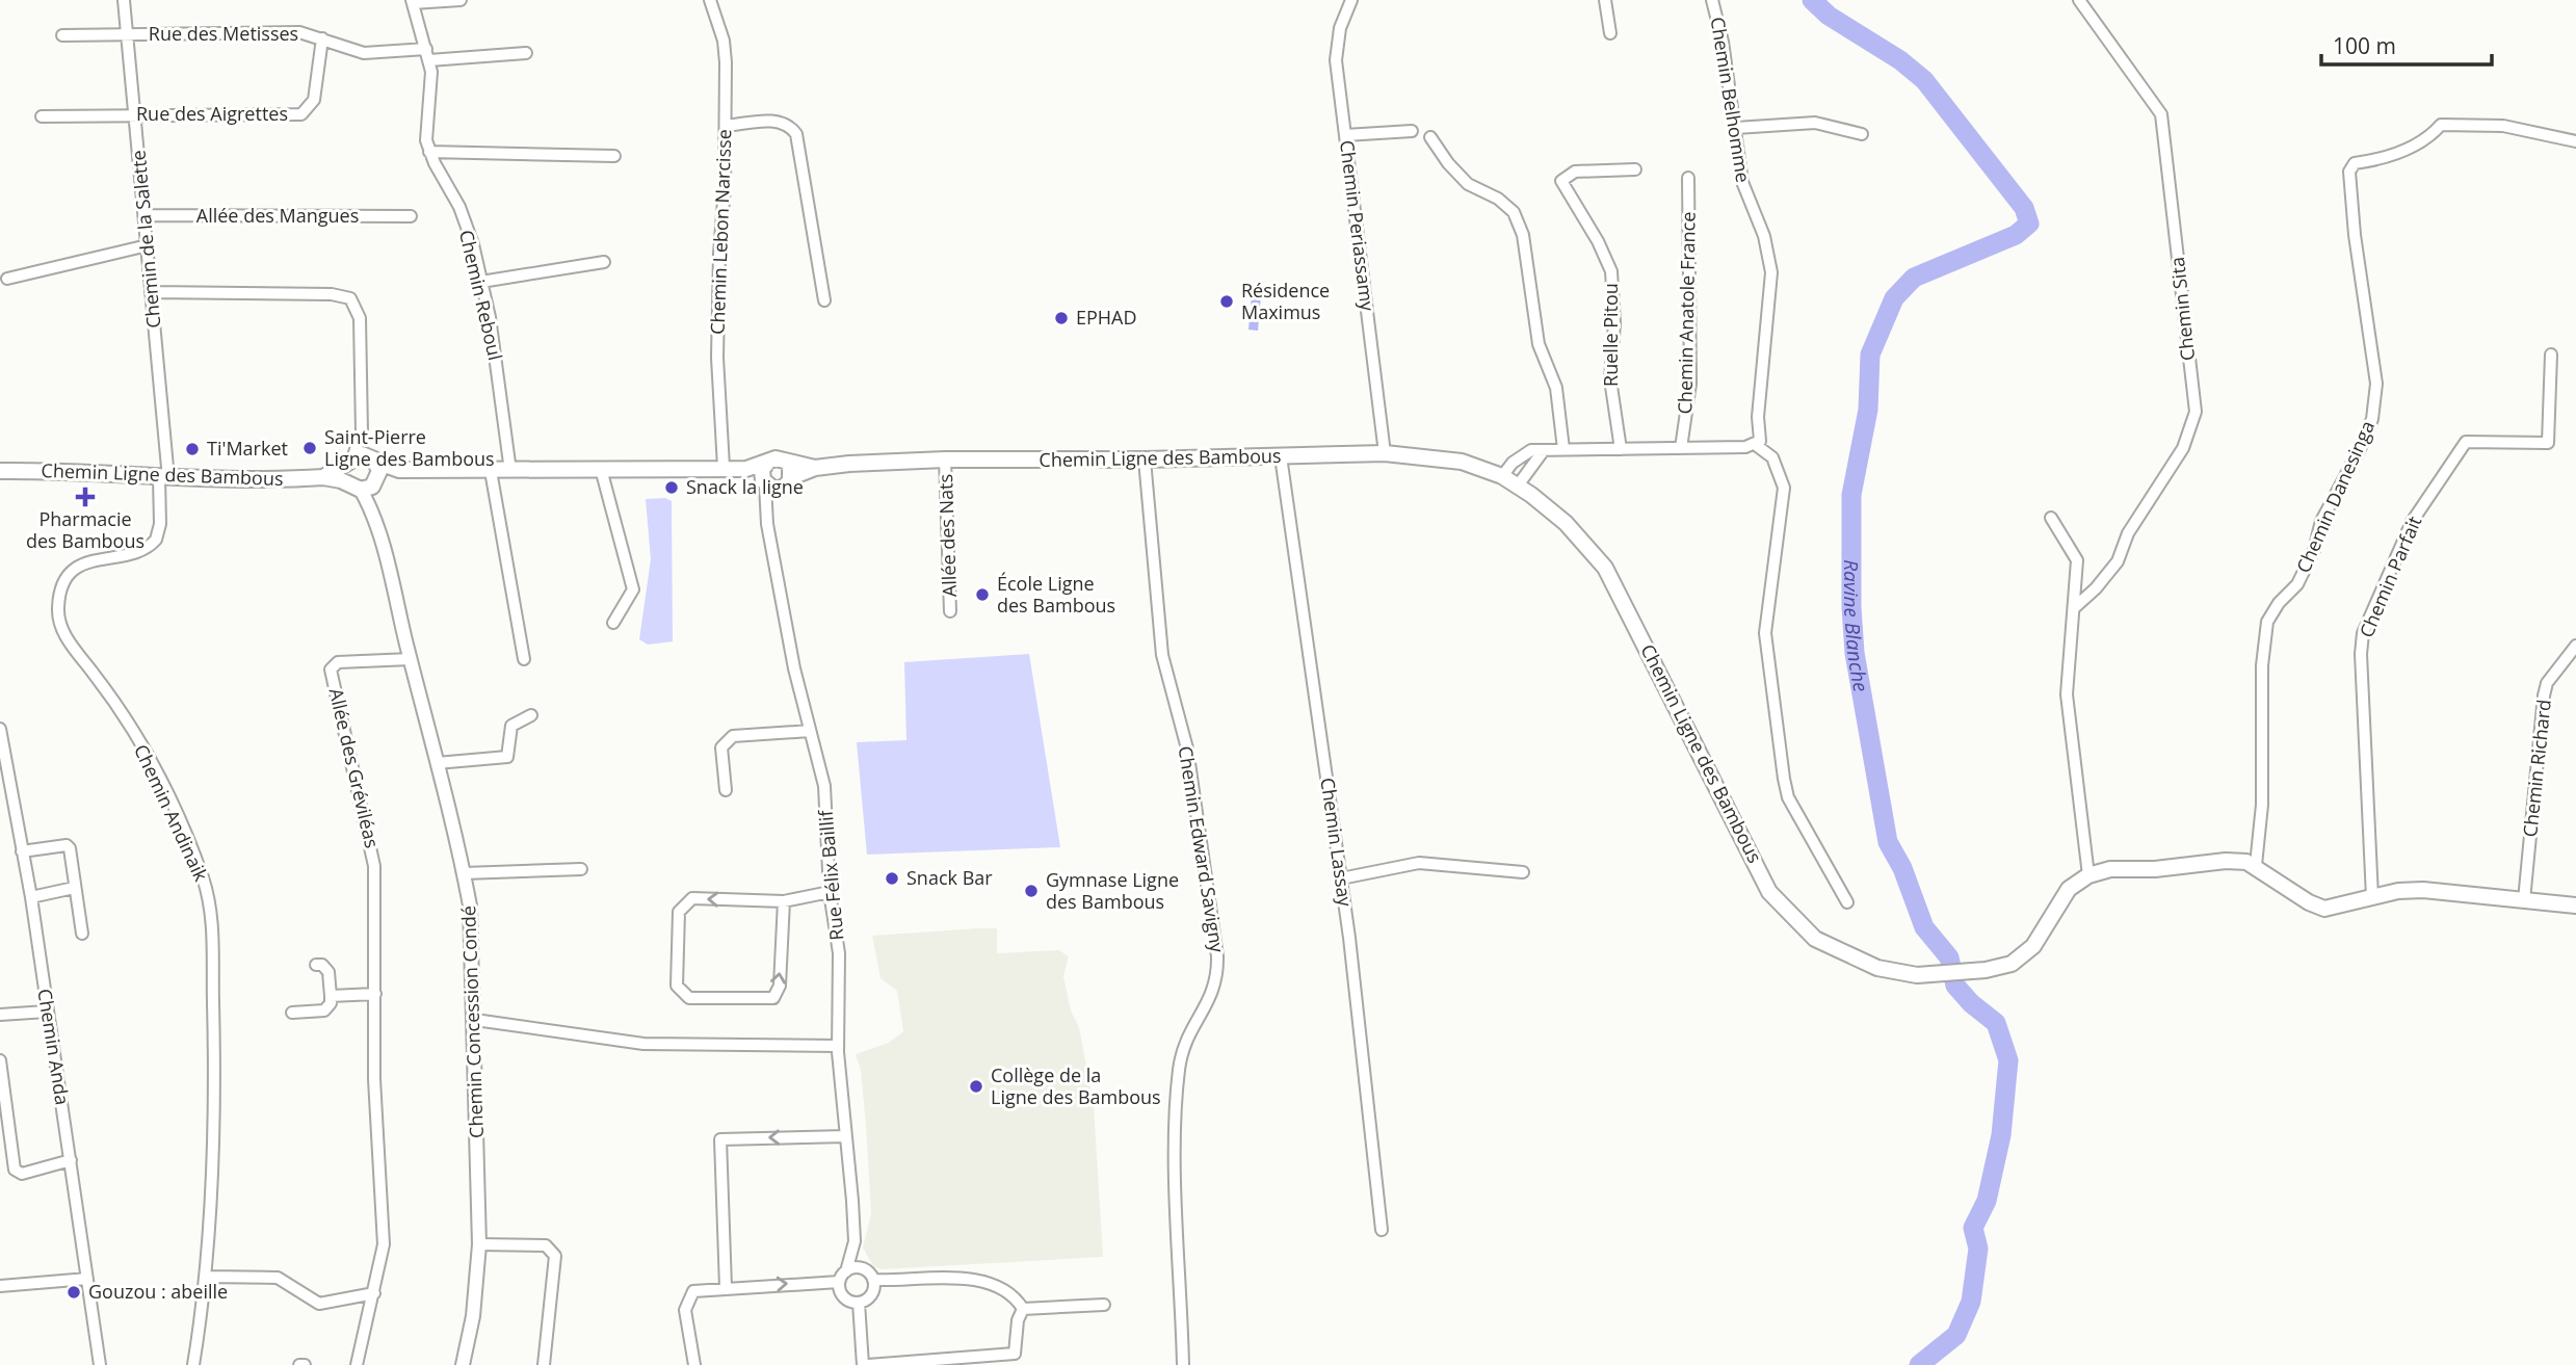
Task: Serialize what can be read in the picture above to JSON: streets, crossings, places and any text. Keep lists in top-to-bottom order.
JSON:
{
  "streets": {
    "main road": ["Chemin Ligne des Bambous"],
    "street": [
      "Rue des Metisses",
      "Chemin Belhomme",
      "Rue des Aigrettes",
      "Allée des Mangues",
      "Chemin Periassamy",
      "Chemin Lebon Narcisse",
      "Chemin de la Salette",
      "Chemin Reboul",
      "Chemin Sita",
      "Chemin Anatole France",
      "Ruelle Pitou",
      "Chemin Danesinga",
      "Allée des Nats",
      "Chemin Parfait",
      "Allée des Gréviléas",
      "Chemin Richard",
      "Chemin Andinaik",
      "Chemin Lassay",
      "Chemin Edward Savigny",
      "Rue Félix Baillif",
      "Chemin Concession Condé",
      "Chemin Anda"
    ]
  },
  "crossings": [
    ["Rue des Metisses", "Rue des Aigrettes"],
    ["Rue des Metisses", "Chemin de la Salette"],
    ["Rue des Metisses", "Chemin Reboul"],
    ["Rue des Aigrettes", "Chemin de la Salette"],
    ["Allée des Mangues", "Chemin de la Salette"],
    ["Chemin Periassamy", "Chemin Ligne des Bambous"],
    ["Chemin de la Salette", "Chemin Ligne des Bambous"],
    ["Chemin de la Salette", "Chemin Andinaik"],
    ["Chemin Ligne des Bambous", "Allée des Nats"],
    ["Chemin Ligne des Bambous", "Chemin Andinaik"],
    ["Chemin Ligne des Bambous", "Chemin Lassay"],
    ["Chemin Ligne des Bambous", "Chemin Edward Savigny"],
    ["Chemin Ligne des Bambous", "Rue Félix Baillif"],
    ["Chemin Ligne des Bambous", "Chemin Concession Condé"],
    ["Allée des Gréviléas", "Chemin Concession Condé"]
  ],
  "water": ["Ravine Blanche"],
  "places": {
    "other": [
      "Résidence Maximus",
      "EPHAD",
      "Saint-Pierre Ligne des Bambous",
      "Ti'Market",
      "Snack la ligne",
      "École Ligne des Bambous",
      "Snack Bar",
      "Gymnase Ligne des Bambous",
      "Collège de la Ligne des Bambous",
      "Gouzou : abeille"
    ],
    "health": ["Pharmacie des Bambous"]
  },
  "scale_bar": "100 m"
}
